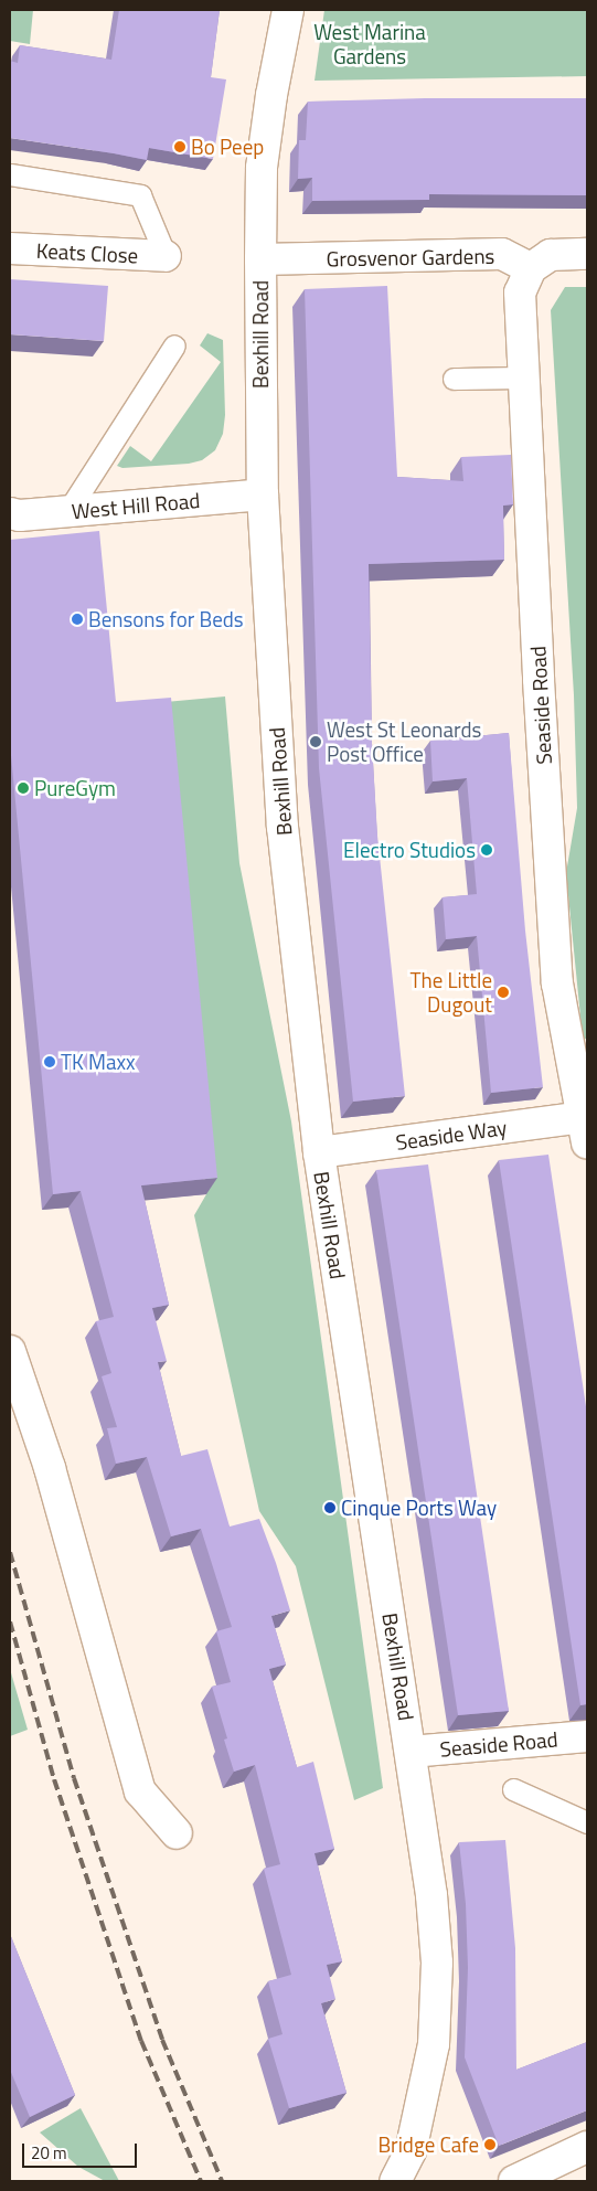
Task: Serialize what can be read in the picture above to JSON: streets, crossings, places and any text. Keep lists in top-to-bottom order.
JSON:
{
  "streets": {
    "main road": [
      "Keats Close",
      "Grosvenor Gardens",
      "Bexhill Road",
      "West Hill Road",
      "Seaside Road",
      "Seaside Way"
    ]
  },
  "crossings": [
    ["Grosvenor Gardens", "Bexhill Road"],
    ["Grosvenor Gardens", "Seaside Road"],
    ["Bexhill Road", "West Hill Road"],
    ["Bexhill Road", "Seaside Road"],
    ["Bexhill Road", "Seaside Way"],
    ["Seaside Road", "Seaside Way"]
  ],
  "parks": ["West Marina Gardens"],
  "places": [
    "Bo Peep",
    "Bensons for Beds",
    "West St Leonards Post Office",
    "PureGym",
    "Electro Studios",
    "The Little Dugout",
    "TK Maxx",
    "Cinque Ports Way",
    "Bridge Cafe"
  ],
  "scale_bar": "20 m"
}
